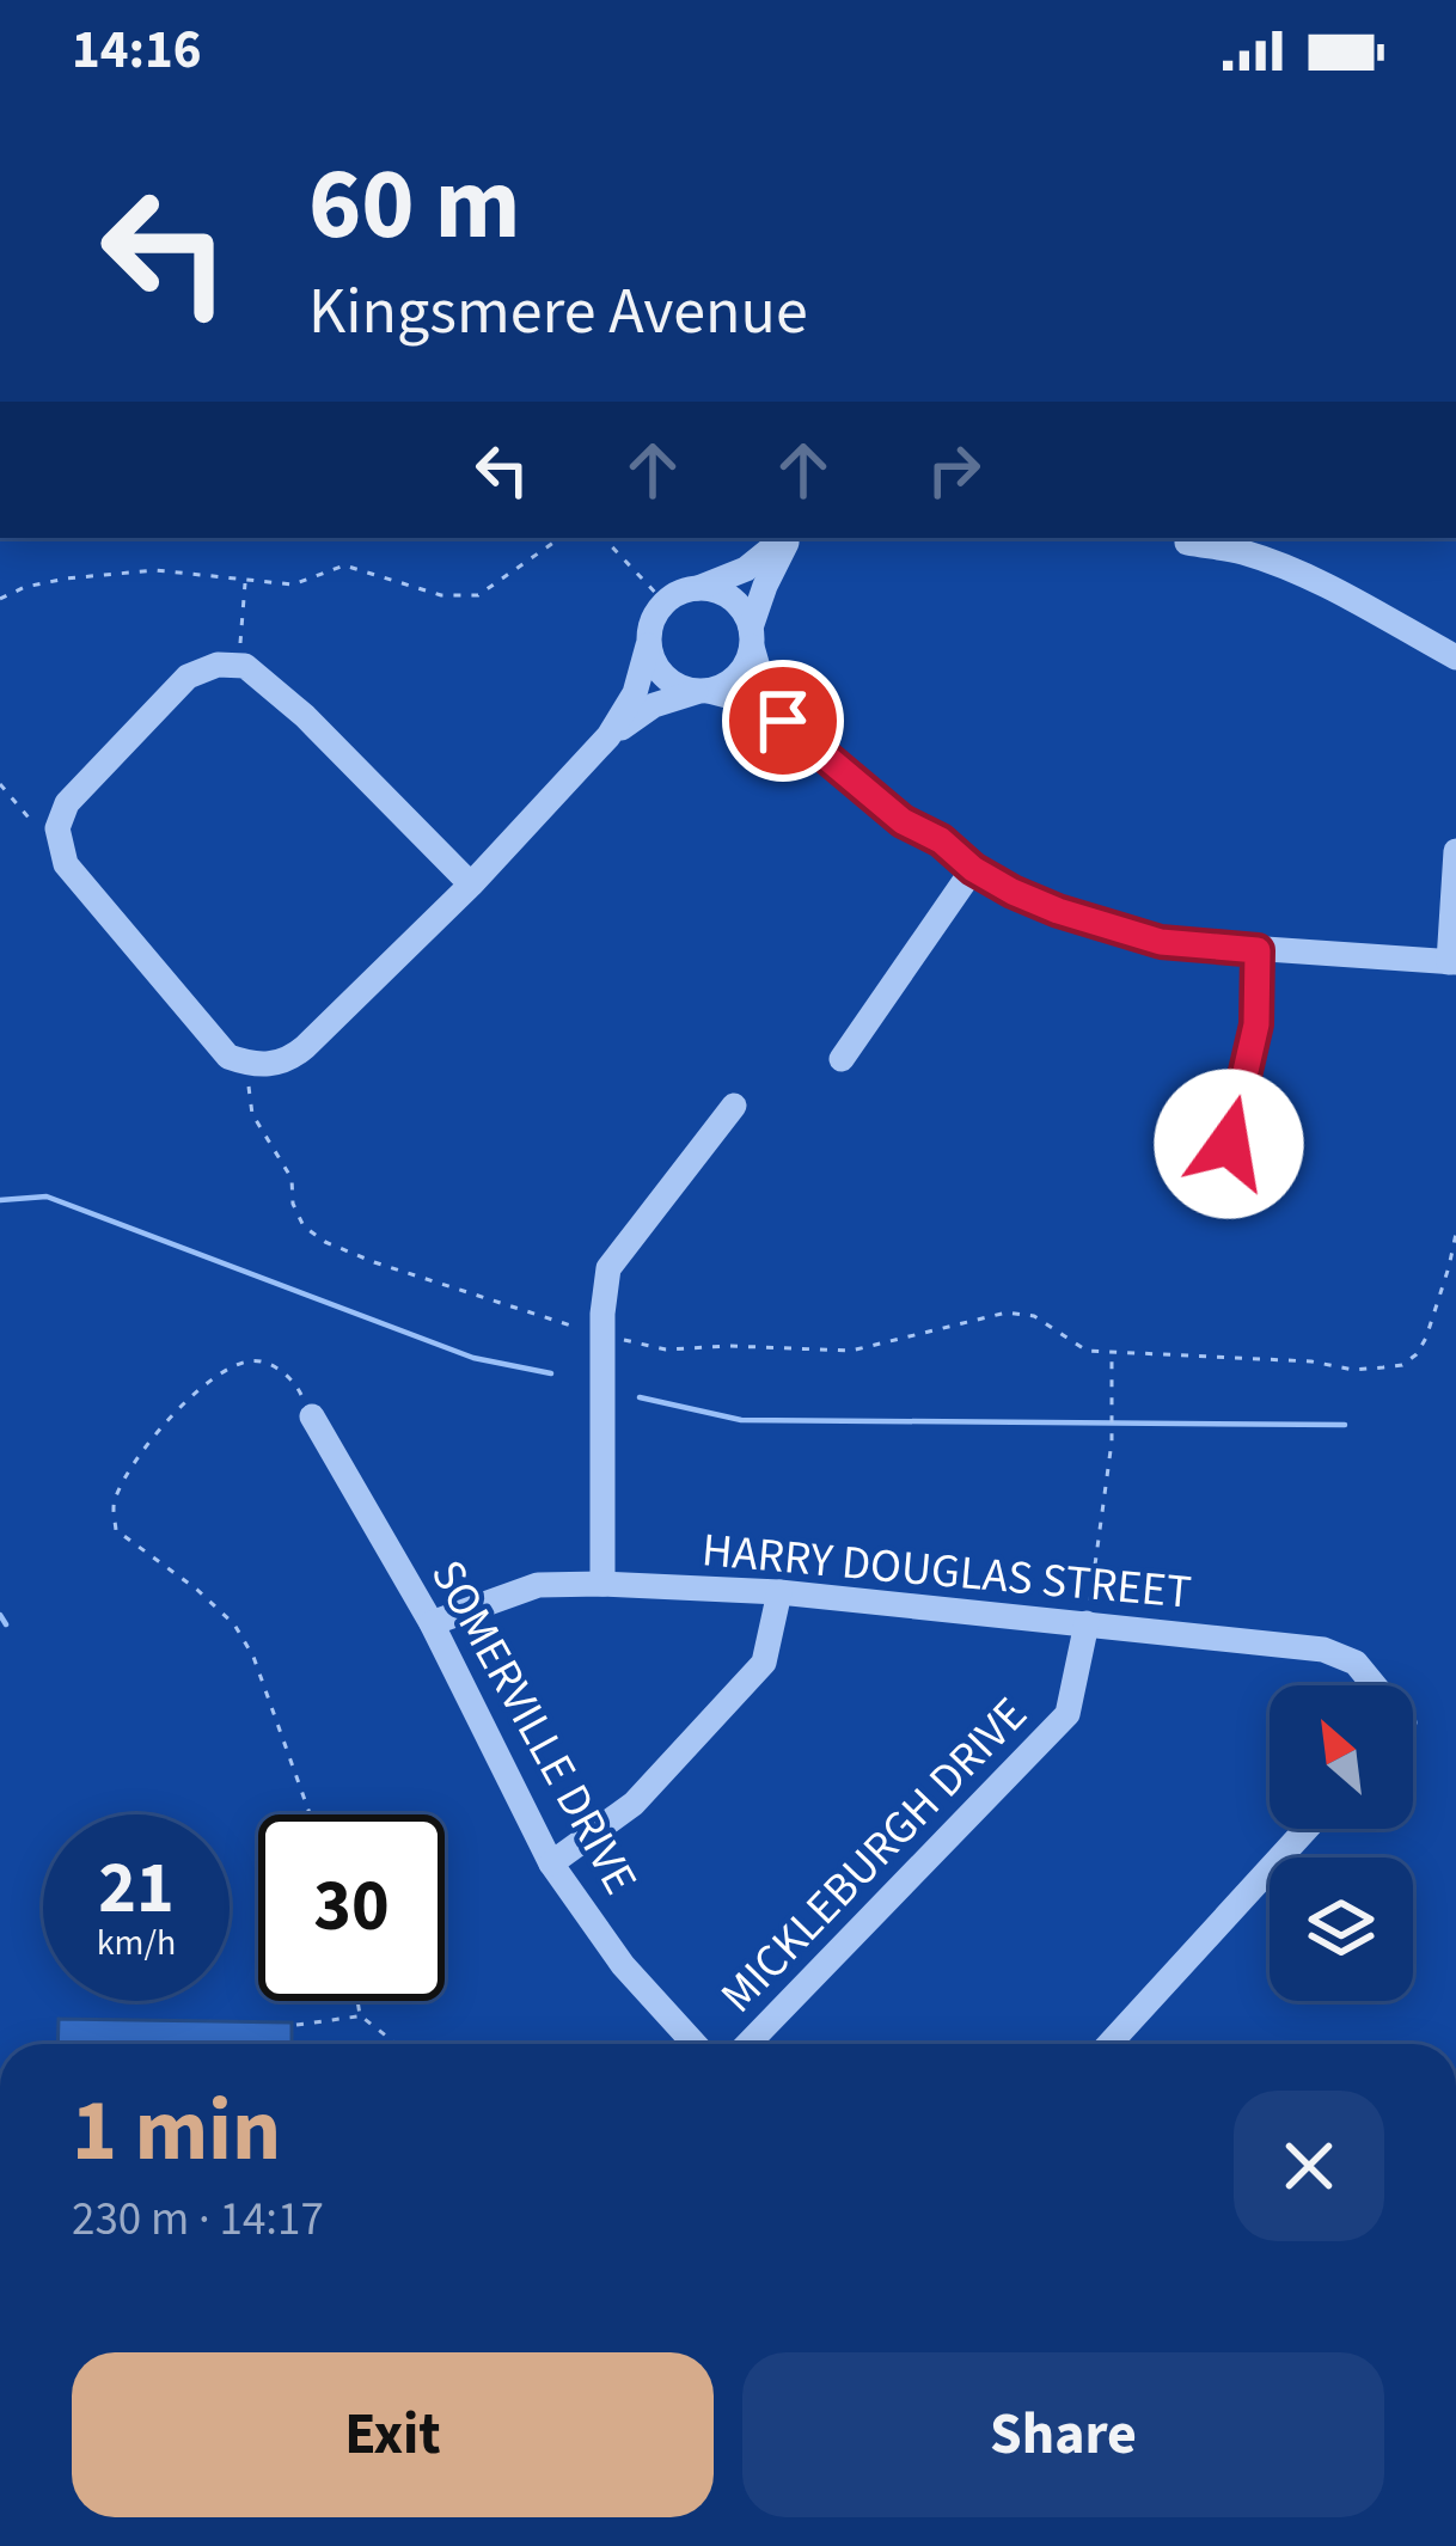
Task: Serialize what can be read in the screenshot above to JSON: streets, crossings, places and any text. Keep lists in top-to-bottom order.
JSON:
{
  "streets": {
    "street": ["HARRY DOUGLAS STREET", "SOMERVILLE DRIVE", "MICKLEBURGH DRIVE"]
  },
  "crossings": [
    ["HARRY DOUGLAS STREET", "SOMERVILLE DRIVE"],
    ["HARRY DOUGLAS STREET", "MICKLEBURGH DRIVE"]
  ],
  "north": "top left",
  "page": {
    "status": "14:16",
    "turn": ["60 m", "Kingsmere Avenue"],
    "speed": "21 km/h",
    "limit": "30",
    "heading": ["1 min", "230 m · 14:17"],
    "buttons": ["Exit", "Share"]
  }
}
